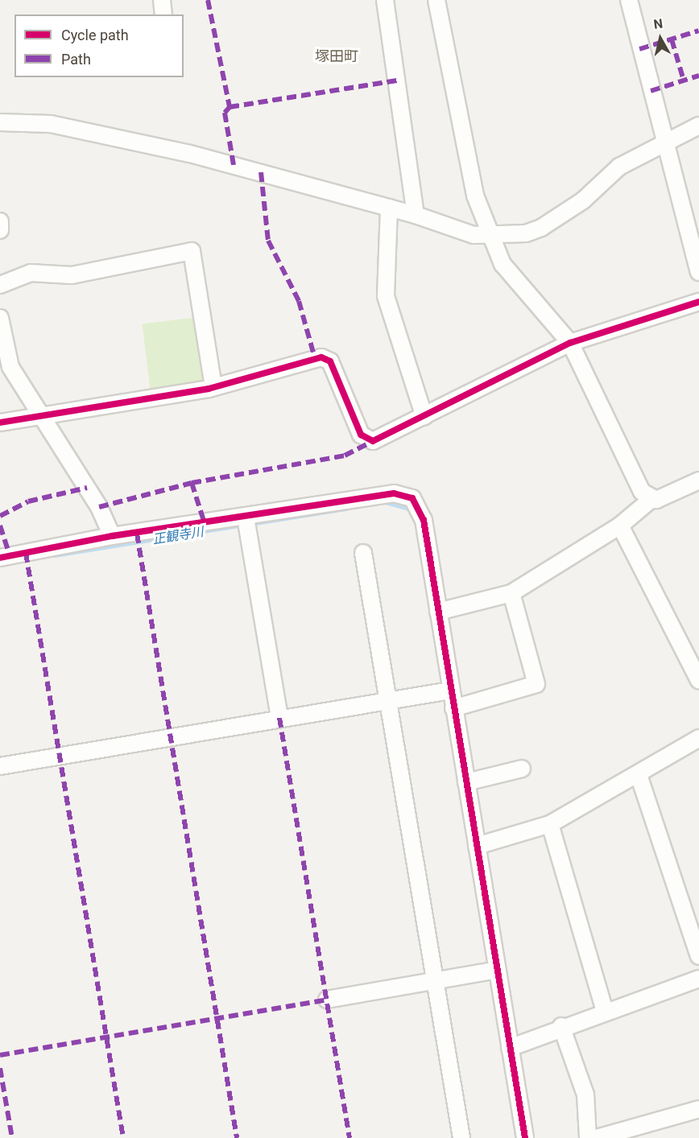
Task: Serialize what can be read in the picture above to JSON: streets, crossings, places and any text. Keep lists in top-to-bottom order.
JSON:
{
  "districts": ["塚田町"],
  "water": ["正観寺川"],
  "legend": ["Cycle path", "Path"],
  "north": "top"
}
